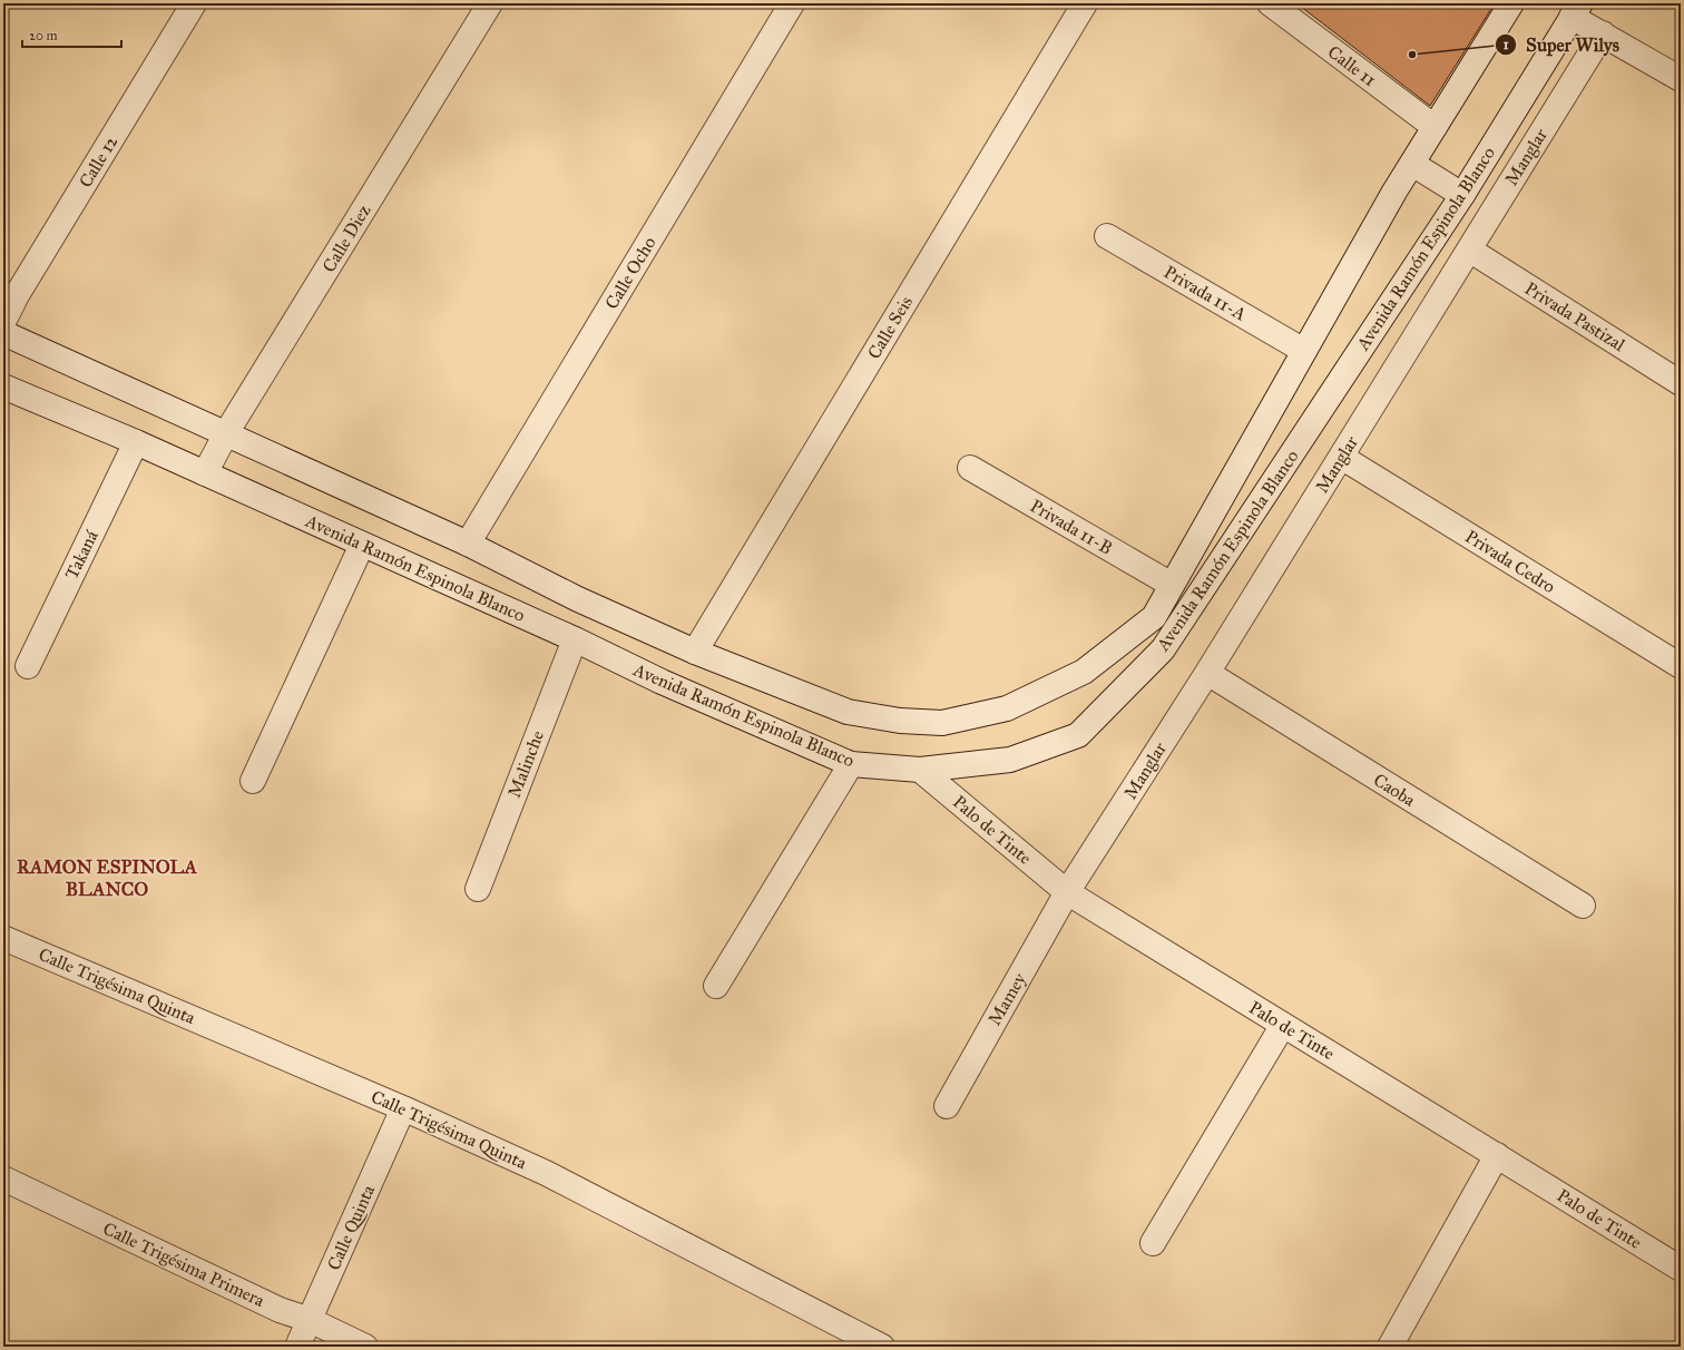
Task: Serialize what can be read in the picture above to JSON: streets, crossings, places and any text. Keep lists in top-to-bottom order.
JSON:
{
  "streets": {
    "street": [
      "Calle 11",
      "Manglar",
      "Calle 12",
      "Calle Diez",
      "Avenida Ramón Espinola Blanco",
      "Calle Ocho",
      "Privada 11-A",
      "Privada Pastizal",
      "Calle Seis",
      "Privada 11-B",
      "Takaná",
      "Privada Cedro",
      "Malinche",
      "Caoba",
      "Palo de Tinte",
      "Calle Trigésima Quinta",
      "Mamey",
      "Calle Quinta",
      "Calle Trigésima Primera"
    ]
  },
  "crossings": [
    ["Calle 11", "Avenida Ramón Espinola Blanco"],
    ["Manglar", "Privada Pastizal"],
    ["Manglar", "Privada Cedro"],
    ["Manglar", "Caoba"],
    ["Manglar", "Palo de Tinte"],
    ["Manglar", "Mamey"],
    ["Calle Diez", "Avenida Ramón Espinola Blanco"],
    ["Avenida Ramón Espinola Blanco", "Calle Ocho"],
    ["Avenida Ramón Espinola Blanco", "Privada 11-A"],
    ["Avenida Ramón Espinola Blanco", "Calle Seis"],
    ["Avenida Ramón Espinola Blanco", "Privada 11-B"],
    ["Avenida Ramón Espinola Blanco", "Takaná"],
    ["Avenida Ramón Espinola Blanco", "Malinche"],
    ["Avenida Ramón Espinola Blanco", "Palo de Tinte"],
    ["Palo de Tinte", "Mamey"],
    ["Calle Trigésima Quinta", "Calle Quinta"],
    ["Calle Quinta", "Calle Trigésima Primera"]
  ],
  "districts": ["RAMON ESPINOLA BLANCO"],
  "places": ["Super Wilys"],
  "scale_bar": "20 m"
}
